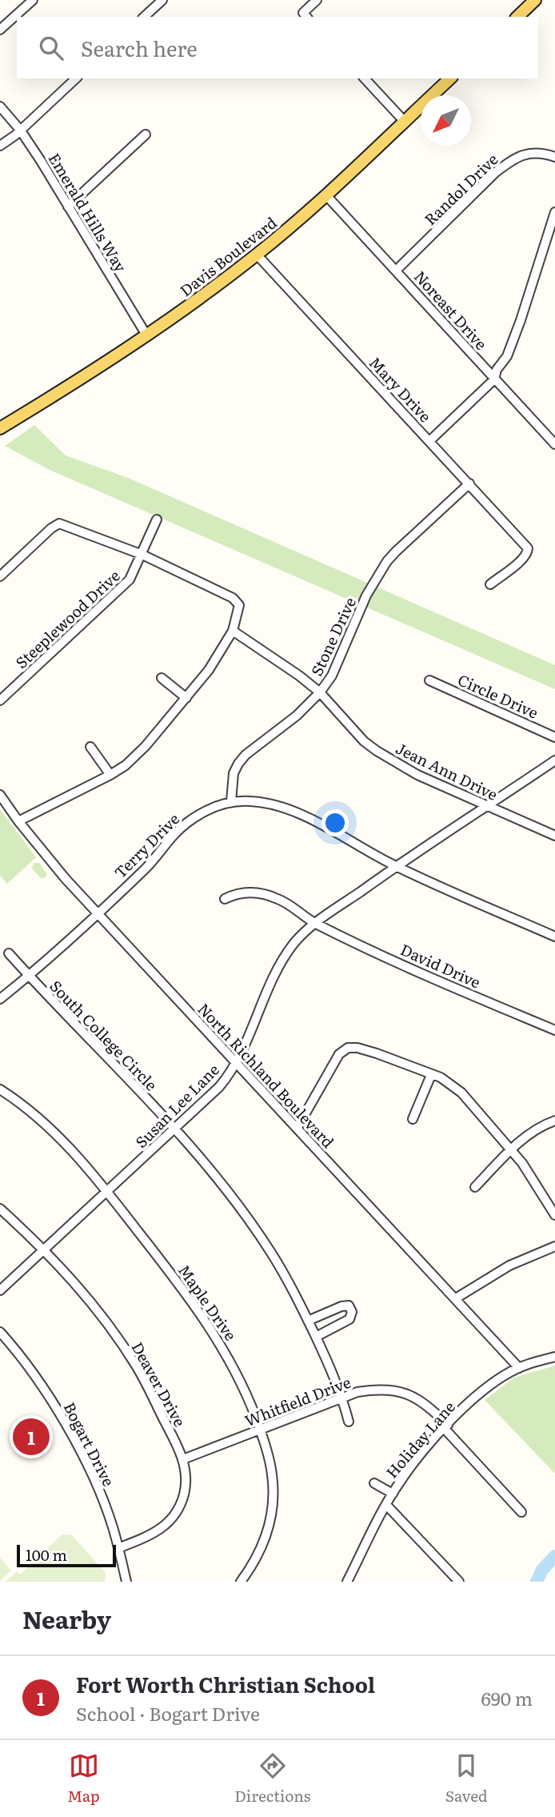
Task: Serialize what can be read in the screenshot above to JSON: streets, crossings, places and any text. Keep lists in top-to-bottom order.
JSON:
{
  "streets": {
    "main road": ["Davis Boulevard"],
    "street": [
      "Randol Drive",
      "Emerald Hills Way",
      "Noreast Drive",
      "Mary Drive",
      "Steeplewood Drive",
      "Stone Drive",
      "Circle Drive",
      "Jean Ann Drive",
      "Terry Drive",
      "David Drive",
      "South College Circle",
      "North Richland Boulevard",
      "Susan Lee Lane",
      "Maple Drive",
      "Deaver Drive",
      "Whitfield Drive",
      "Holiday Lane",
      "Bogart Drive"
    ]
  },
  "crossings": [
    ["Randol Drive", "Noreast Drive"],
    ["Emerald Hills Way", "Davis Boulevard"],
    ["Davis Boulevard", "Noreast Drive"],
    ["Davis Boulevard", "Mary Drive"],
    ["Mary Drive", "Stone Drive"],
    ["Stone Drive", "Jean Ann Drive"],
    ["Stone Drive", "Terry Drive"],
    ["Jean Ann Drive", "Susan Lee Lane"],
    ["Terry Drive", "South College Circle"],
    ["Terry Drive", "North Richland Boulevard"],
    ["Terry Drive", "Susan Lee Lane"],
    ["David Drive", "Susan Lee Lane"],
    ["South College Circle", "Susan Lee Lane"],
    ["South College Circle", "Whitfield Drive"],
    ["North Richland Boulevard", "Susan Lee Lane"],
    ["North Richland Boulevard", "Holiday Lane"],
    ["Susan Lee Lane", "Maple Drive"],
    ["Susan Lee Lane", "Deaver Drive"],
    ["Maple Drive", "Whitfield Drive"],
    ["Deaver Drive", "Whitfield Drive"],
    ["Deaver Drive", "Bogart Drive"],
    ["Whitfield Drive", "Holiday Lane"]
  ],
  "scale_bar": "100 m",
  "north": "bottom left",
  "page": {
    "search": "Search here",
    "pins": "1",
    "scale": "100 m",
    "heading": "Nearby",
    "list": [
      {
        "mark": "1",
        "name": "Fort Worth Christian School",
        "note": "School · Bogart Drive",
        "value": "690 m"
      }
    ],
    "nav": ["Map", "Directions", "Saved"]
  }
}
